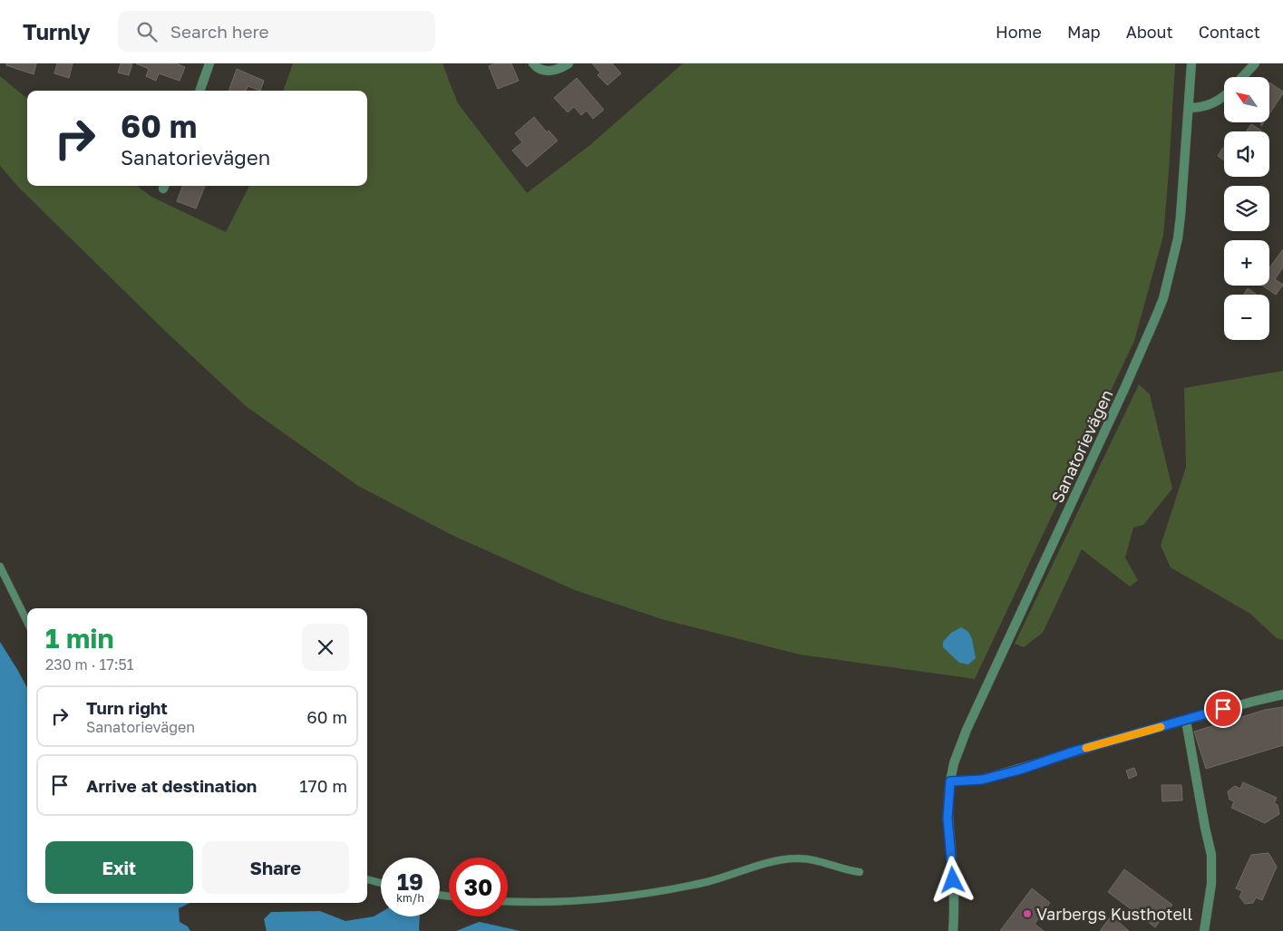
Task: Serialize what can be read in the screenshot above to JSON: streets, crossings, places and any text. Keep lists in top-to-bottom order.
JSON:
{
  "streets": {
    "street": ["Sanatorievägen"]
  },
  "places": ["Varbergs Kusthotell"],
  "north": "top left",
  "page": {
    "header": "Turnly",
    "search": "Search here",
    "nav": [
      "Home",
      "Map",
      "About",
      "Contact"
    ],
    "map_buttons": ["+", "−"],
    "turn": ["60 m", "Sanatorievägen"],
    "heading": ["1 min", "230 m · 17:51"],
    "list": [
      {
        "name": "Turn right",
        "note": "Sanatorievägen",
        "value": "60 m"
      },
      {
        "name": "Arrive at destination",
        "value": "170 m"
      }
    ],
    "buttons": ["Exit", "Share"],
    "speed": "19 km/h",
    "limit": "30"
  }
}
